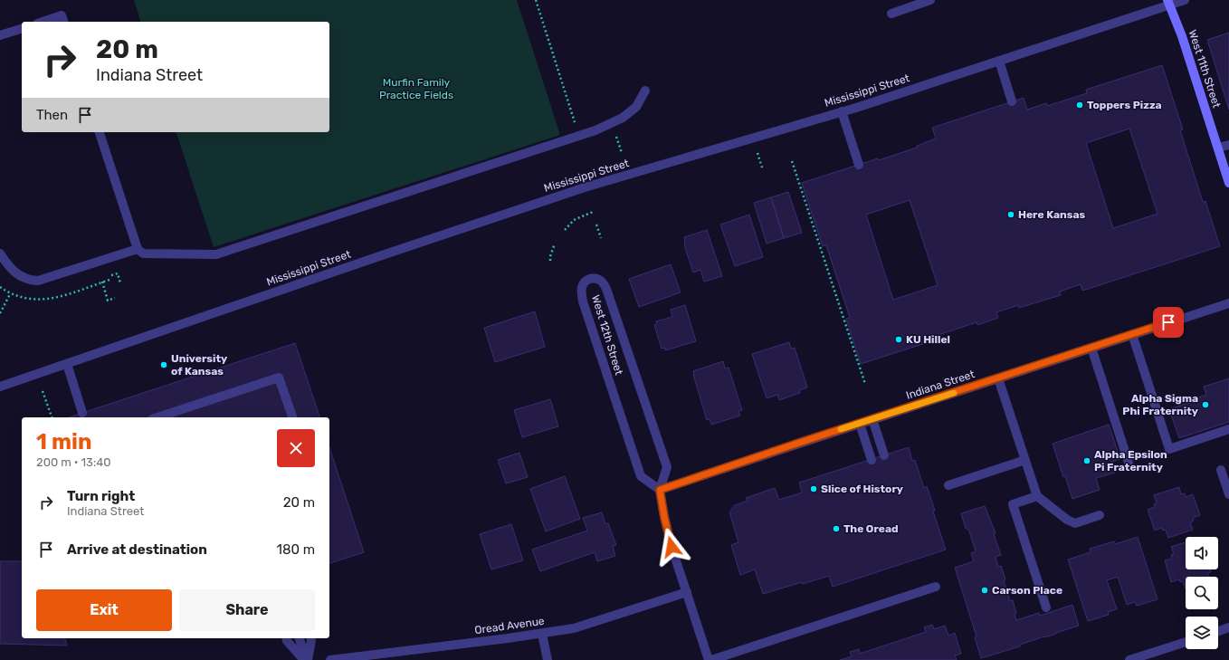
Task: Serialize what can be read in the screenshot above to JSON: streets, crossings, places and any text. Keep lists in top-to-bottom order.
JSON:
{
  "streets": {
    "street": [
      "West 11th Street",
      "Mississippi Street",
      "West 12th Street",
      "Indiana Street",
      "Oread Avenue"
    ]
  },
  "crossings": [
    ["West 11th Street", "Mississippi Street"],
    ["West 12th Street", "Indiana Street"],
    ["West 12th Street", "Oread Avenue"]
  ],
  "parks": ["Murfin Family Practice Fields"],
  "places": [
    "Toppers Pizza",
    "Here Kansas",
    "KU Hillel",
    "University of Kansas",
    "Alpha Sigma Phi Fraternity",
    "Alpha Epsilon Pi Fraternity",
    "Slice of History",
    "The Oread",
    "Carson Place"
  ],
  "page": {
    "turn": ["20 m", "Indiana Street"],
    "then": "Then",
    "heading": ["1 min", "200 m · 13:40"],
    "list": [
      {
        "name": "Turn right",
        "note": "Indiana Street",
        "value": "20 m"
      },
      {
        "name": "Arrive at destination",
        "value": "180 m"
      }
    ],
    "buttons": ["Exit", "Share"]
  }
}
